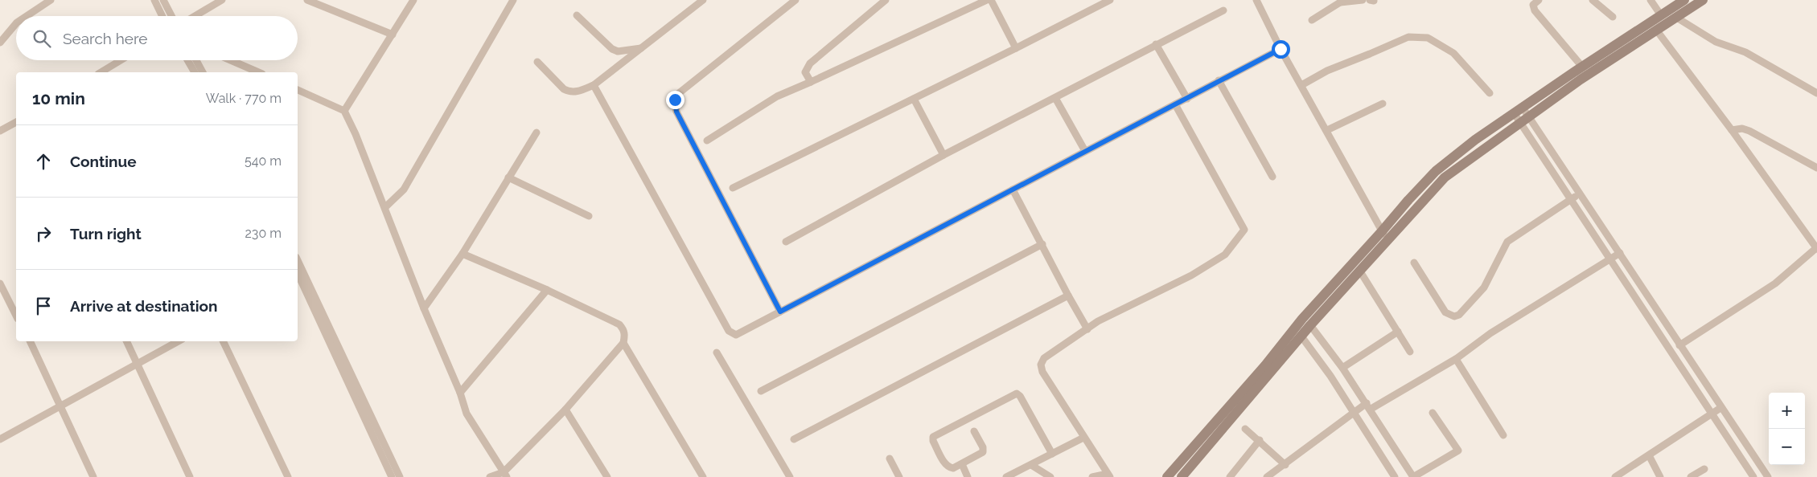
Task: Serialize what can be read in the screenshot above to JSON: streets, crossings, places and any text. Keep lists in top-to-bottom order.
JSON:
{
  "page": {
    "search": "Search here",
    "heading": ["10 min", "Walk · 770 m"],
    "list": [
      ["Continue", "540 m"],
      ["Turn right", "230 m"],
      "Arrive at destination"
    ],
    "map_buttons": ["+", "−"]
  }
}
